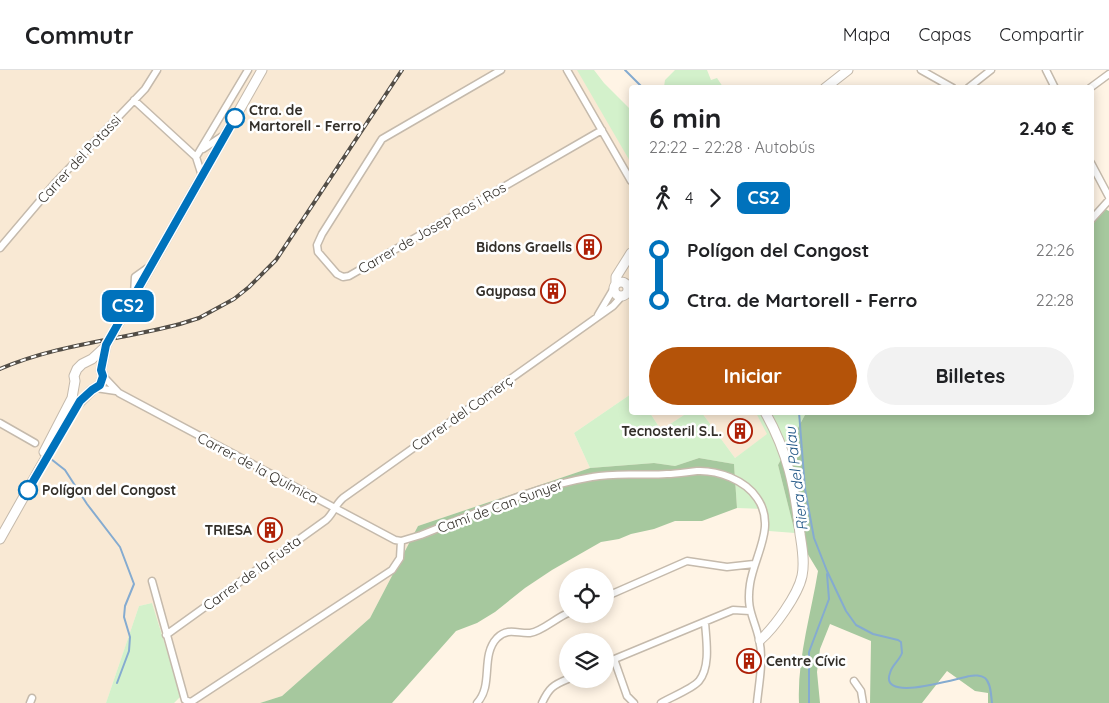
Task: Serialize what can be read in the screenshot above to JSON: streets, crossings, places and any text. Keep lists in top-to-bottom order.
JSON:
{
  "streets": {
    "street": [
      "Carrer del Potassi",
      "Carrer de Josep Ros i Ros",
      "Carrer del Comerç",
      "Carrer de la Química",
      "Camí de Can Sunyer",
      "Carrer de la Fusta"
    ]
  },
  "crossings": [
    ["Carrer del Comerç", "Carrer de la Química"],
    ["Carrer del Comerç", "Carrer de la Fusta"],
    ["Carrer de la Química", "Camí de Can Sunyer"],
    ["Carrer de la Química", "Carrer de la Fusta"]
  ],
  "water": ["Riera del Palau"],
  "places": {
    "other": ["Ctra. de Martorell - Ferro", "Polígon del Congost"],
    "building": [
      "Bidons Graells",
      "Gaypasa",
      "Tecnosteril S.L.",
      "TRIESA",
      "Centre Cívic"
    ]
  },
  "lines": ["bus line CS2"],
  "page": {
    "header": "Commutr",
    "nav": ["Mapa", "Capas", "Compartir"],
    "on_map": "CS2",
    "heading": ["6 min", "22:22 – 22:28 · Autobús", "2.40 €"],
    "legs": ["4", "CS2"],
    "list": [
      {
        "name": "Polígon del Congost",
        "value": "22:26"
      },
      {
        "name": "Ctra. de Martorell - Ferro",
        "value": "22:28"
      }
    ],
    "buttons": ["Iniciar", "Billetes"]
  }
}
